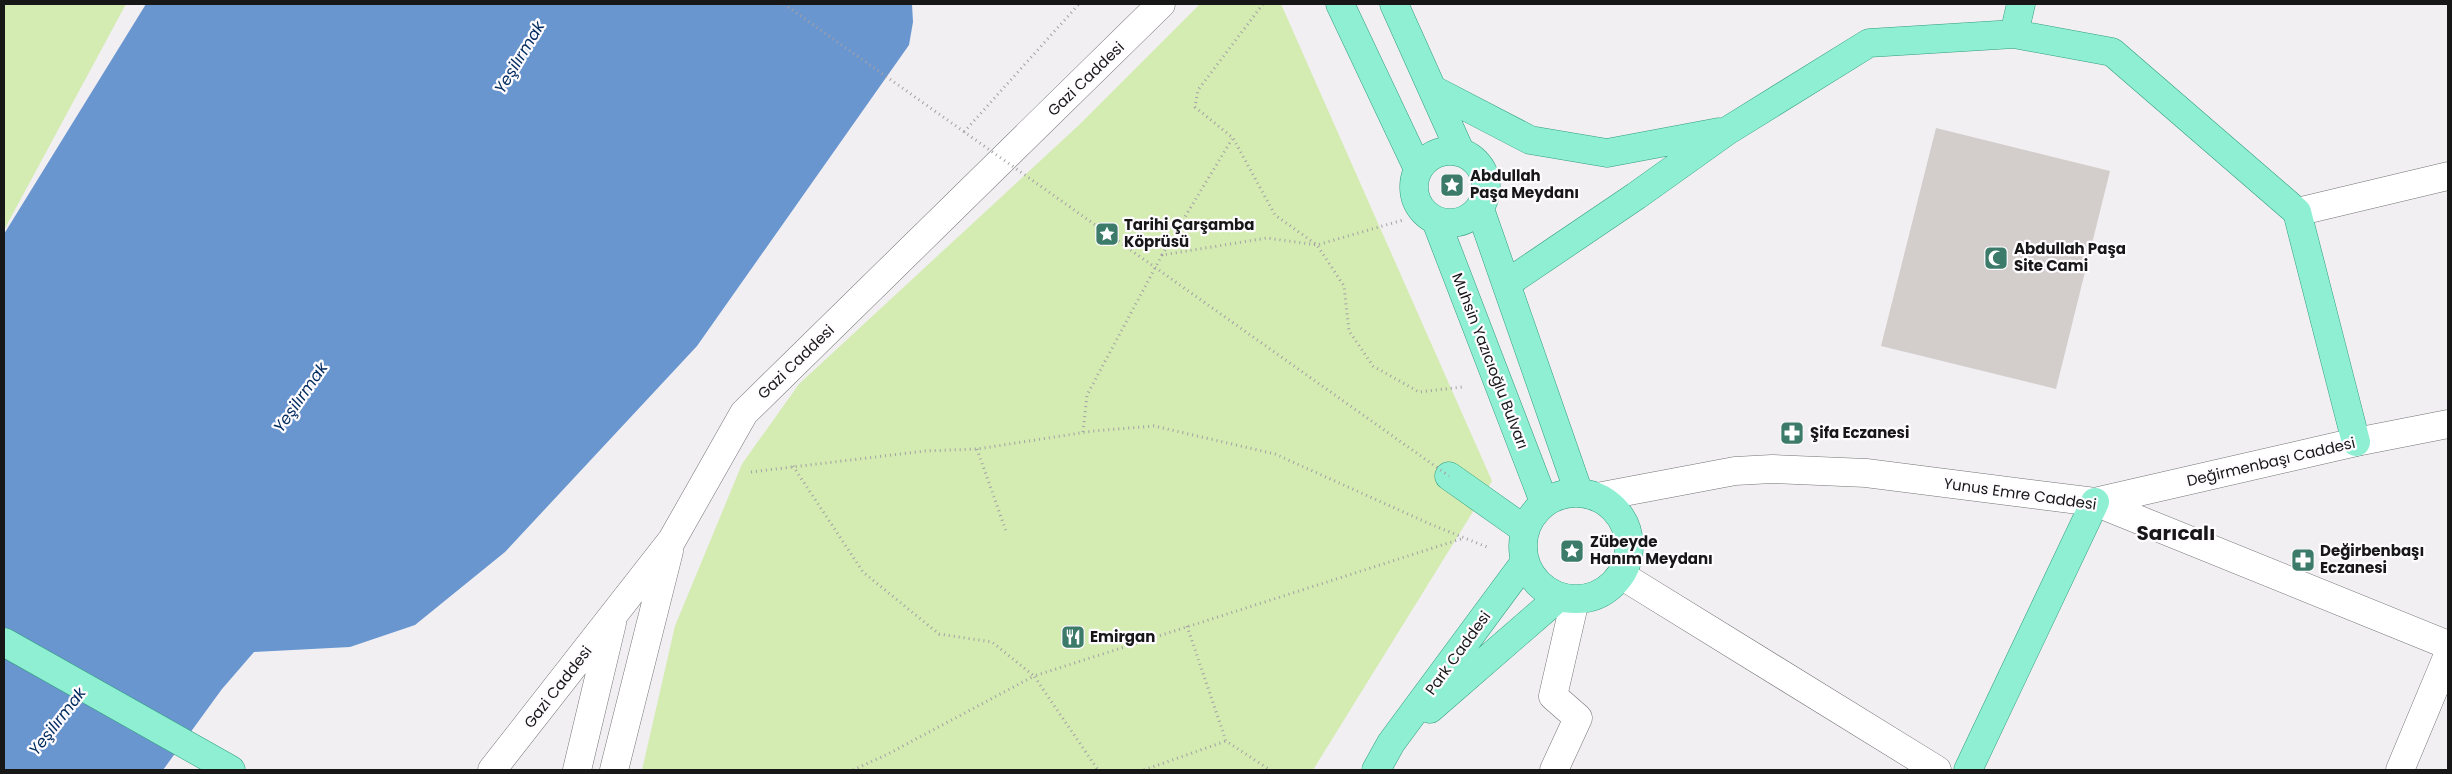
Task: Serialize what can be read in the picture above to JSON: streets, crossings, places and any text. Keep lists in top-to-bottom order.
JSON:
{
  "streets": {
    "main road": ["Muhsin Yazıcıoğlu Bulvarı", "Park Caddesi"],
    "street": ["Gazi Caddesi", "Değirmenbaşı Caddesi", "Yunus Emre Caddesi"]
  },
  "crossings": [
    ["Muhsin Yazıcıoğlu Bulvarı", "Yunus Emre Caddesi"],
    ["Muhsin Yazıcıoğlu Bulvarı", "Park Caddesi"],
    ["Değirmenbaşı Caddesi", "Yunus Emre Caddesi"],
    ["Yunus Emre Caddesi", "Park Caddesi"]
  ],
  "districts": ["Sarıcalı"],
  "water": ["Yeşilırmak"],
  "places": {
    "place": ["Abdullah Paşa Meydanı", "Tarihi Çarşamba Köprüsü", "Zübeyde Hanım Meydanı"],
    "mosque": ["Abdullah Paşa Site Cami"],
    "pharmacy": ["Şifa Eczanesi", "Değirbenbaşı Eczanesi"],
    "restaurant": ["Emirgan"]
  }
}
